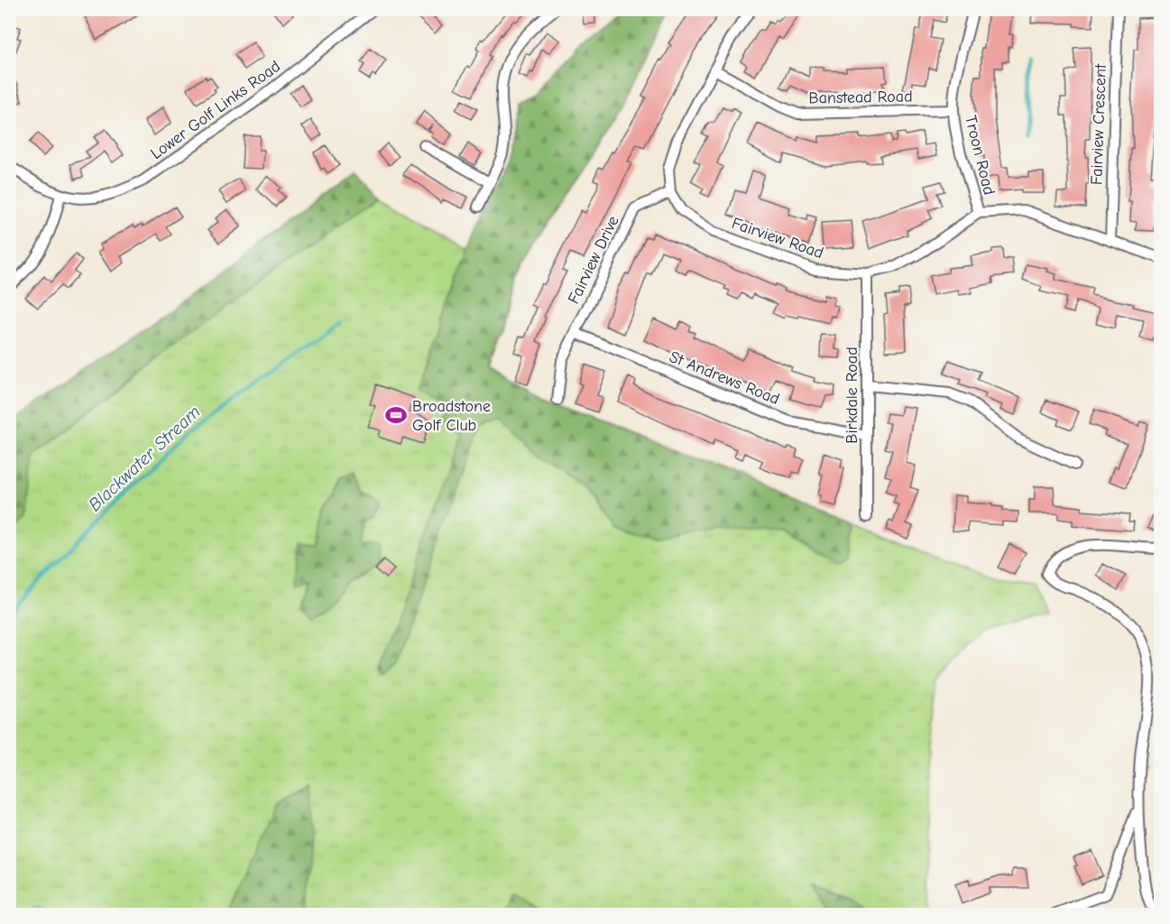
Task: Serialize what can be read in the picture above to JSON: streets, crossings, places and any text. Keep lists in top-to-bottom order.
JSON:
{
  "streets": {
    "street": [
      "Banstead Road",
      "Lower Golf Links Road",
      "Fairview Crescent",
      "Troon Road",
      "Fairview Road",
      "Fairview Drive",
      "St Andrews Road",
      "Birkdale Road"
    ]
  },
  "crossings": [
    ["Banstead Road", "Troon Road"],
    ["Troon Road", "Fairview Road"],
    ["Fairview Road", "Fairview Drive"],
    ["Fairview Road", "Birkdale Road"],
    ["Fairview Drive", "St Andrews Road"],
    ["St Andrews Road", "Birkdale Road"]
  ],
  "water": ["Blackwater Stream"],
  "places": {
    "sports": ["Broadstone Golf Club"]
  }
}
